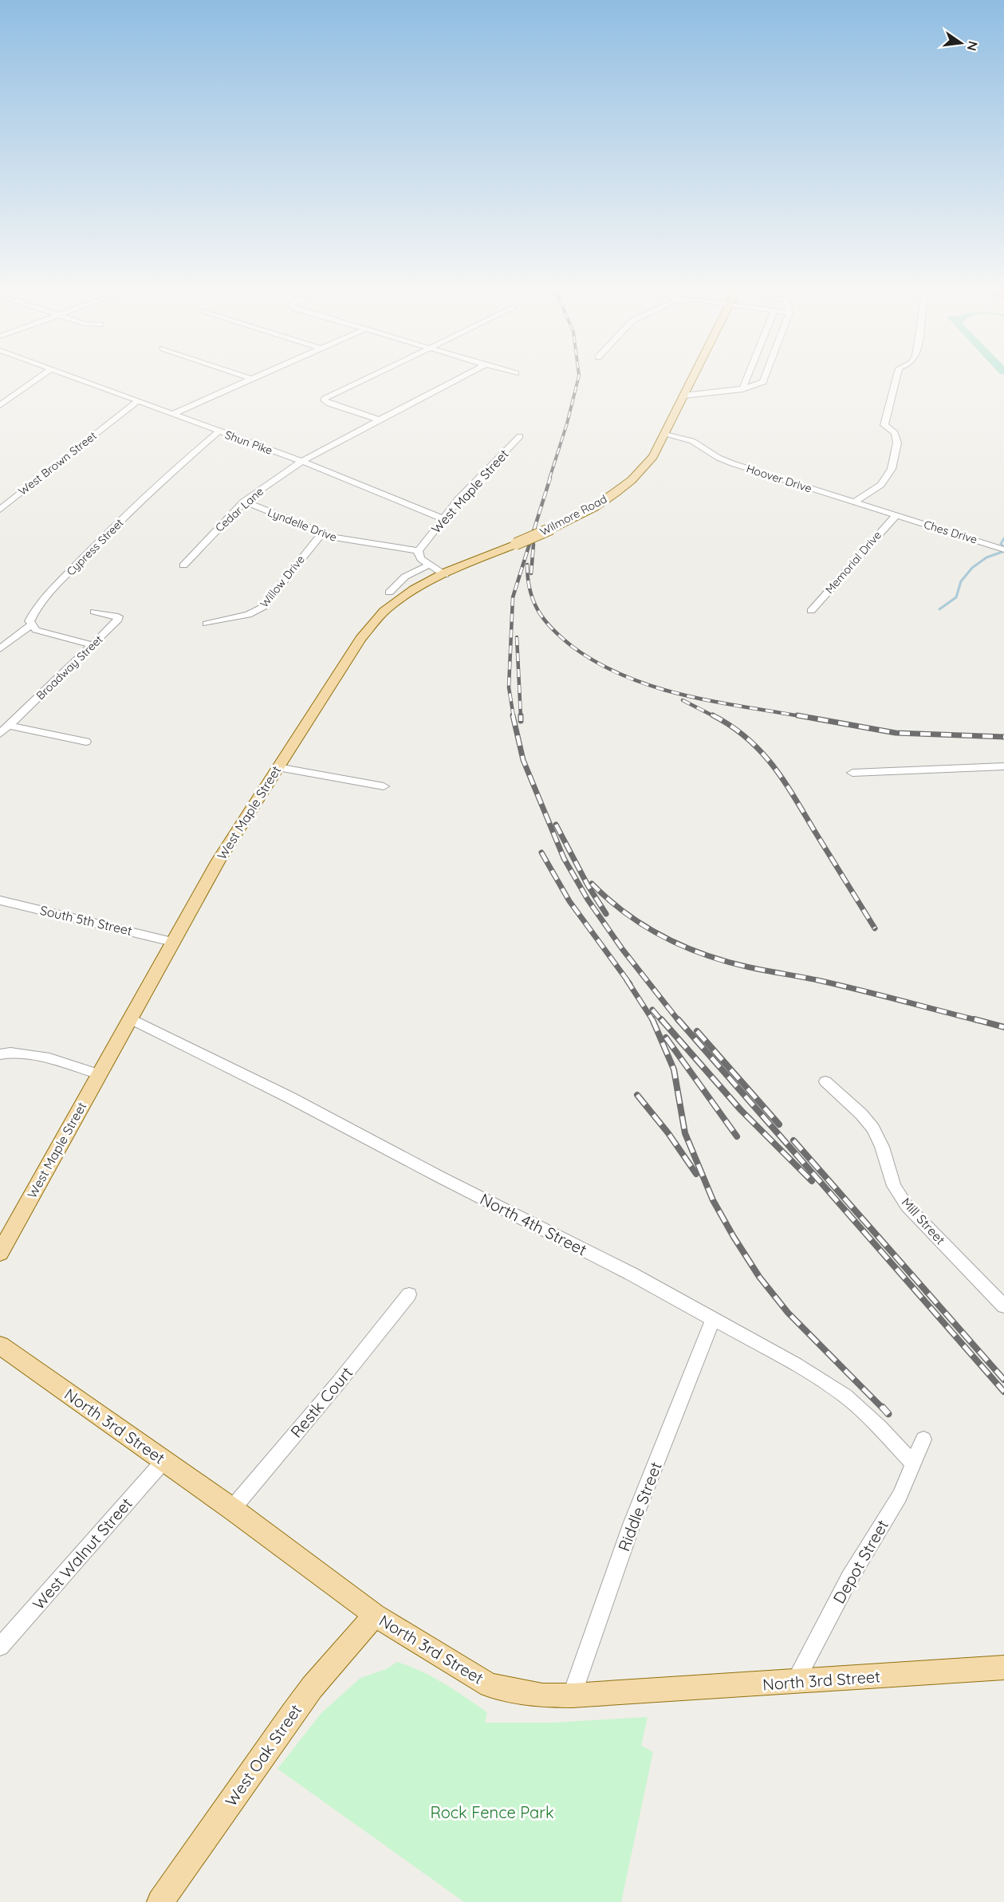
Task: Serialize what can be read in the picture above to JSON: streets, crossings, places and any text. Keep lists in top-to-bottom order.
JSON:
{
  "streets": {
    "main road": [
      "West Maple Street",
      "Wilmore Road",
      "North 3rd Street",
      "West Oak Street"
    ],
    "street": [
      "Shun Pike",
      "West Brown Street",
      "Hoover Drive",
      "Cedar Lane",
      "Lyndelle Drive",
      "Ches Drive",
      "Cypress Street",
      "Memorial Drive",
      "Willow Drive",
      "Broadway Street",
      "South 5th Street",
      "Mill Street",
      "North 4th Street",
      "Restk Court",
      "Riddle Street",
      "West Walnut Street",
      "Depot Street"
    ]
  },
  "crossings": [
    ["Shun Pike", "West Brown Street"],
    ["Shun Pike", "West Maple Street"],
    ["Shun Pike", "Cedar Lane"],
    ["Shun Pike", "Cypress Street"],
    ["Hoover Drive", "Wilmore Road"],
    ["Hoover Drive", "Ches Drive"],
    ["Hoover Drive", "Memorial Drive"],
    ["West Maple Street", "Wilmore Road"],
    ["West Maple Street", "Lyndelle Drive"],
    ["West Maple Street", "South 5th Street"],
    ["West Maple Street", "North 4th Street"],
    ["Cedar Lane", "Lyndelle Drive"],
    ["Lyndelle Drive", "Willow Drive"],
    ["Ches Drive", "Memorial Drive"],
    ["North 4th Street", "Riddle Street"],
    ["North 4th Street", "Depot Street"],
    ["Restk Court", "North 3rd Street"],
    ["North 3rd Street", "Riddle Street"],
    ["North 3rd Street", "West Walnut Street"],
    ["North 3rd Street", "Depot Street"],
    ["North 3rd Street", "West Oak Street"]
  ],
  "parks": ["Rock Fence Park"],
  "north": "right"
}
